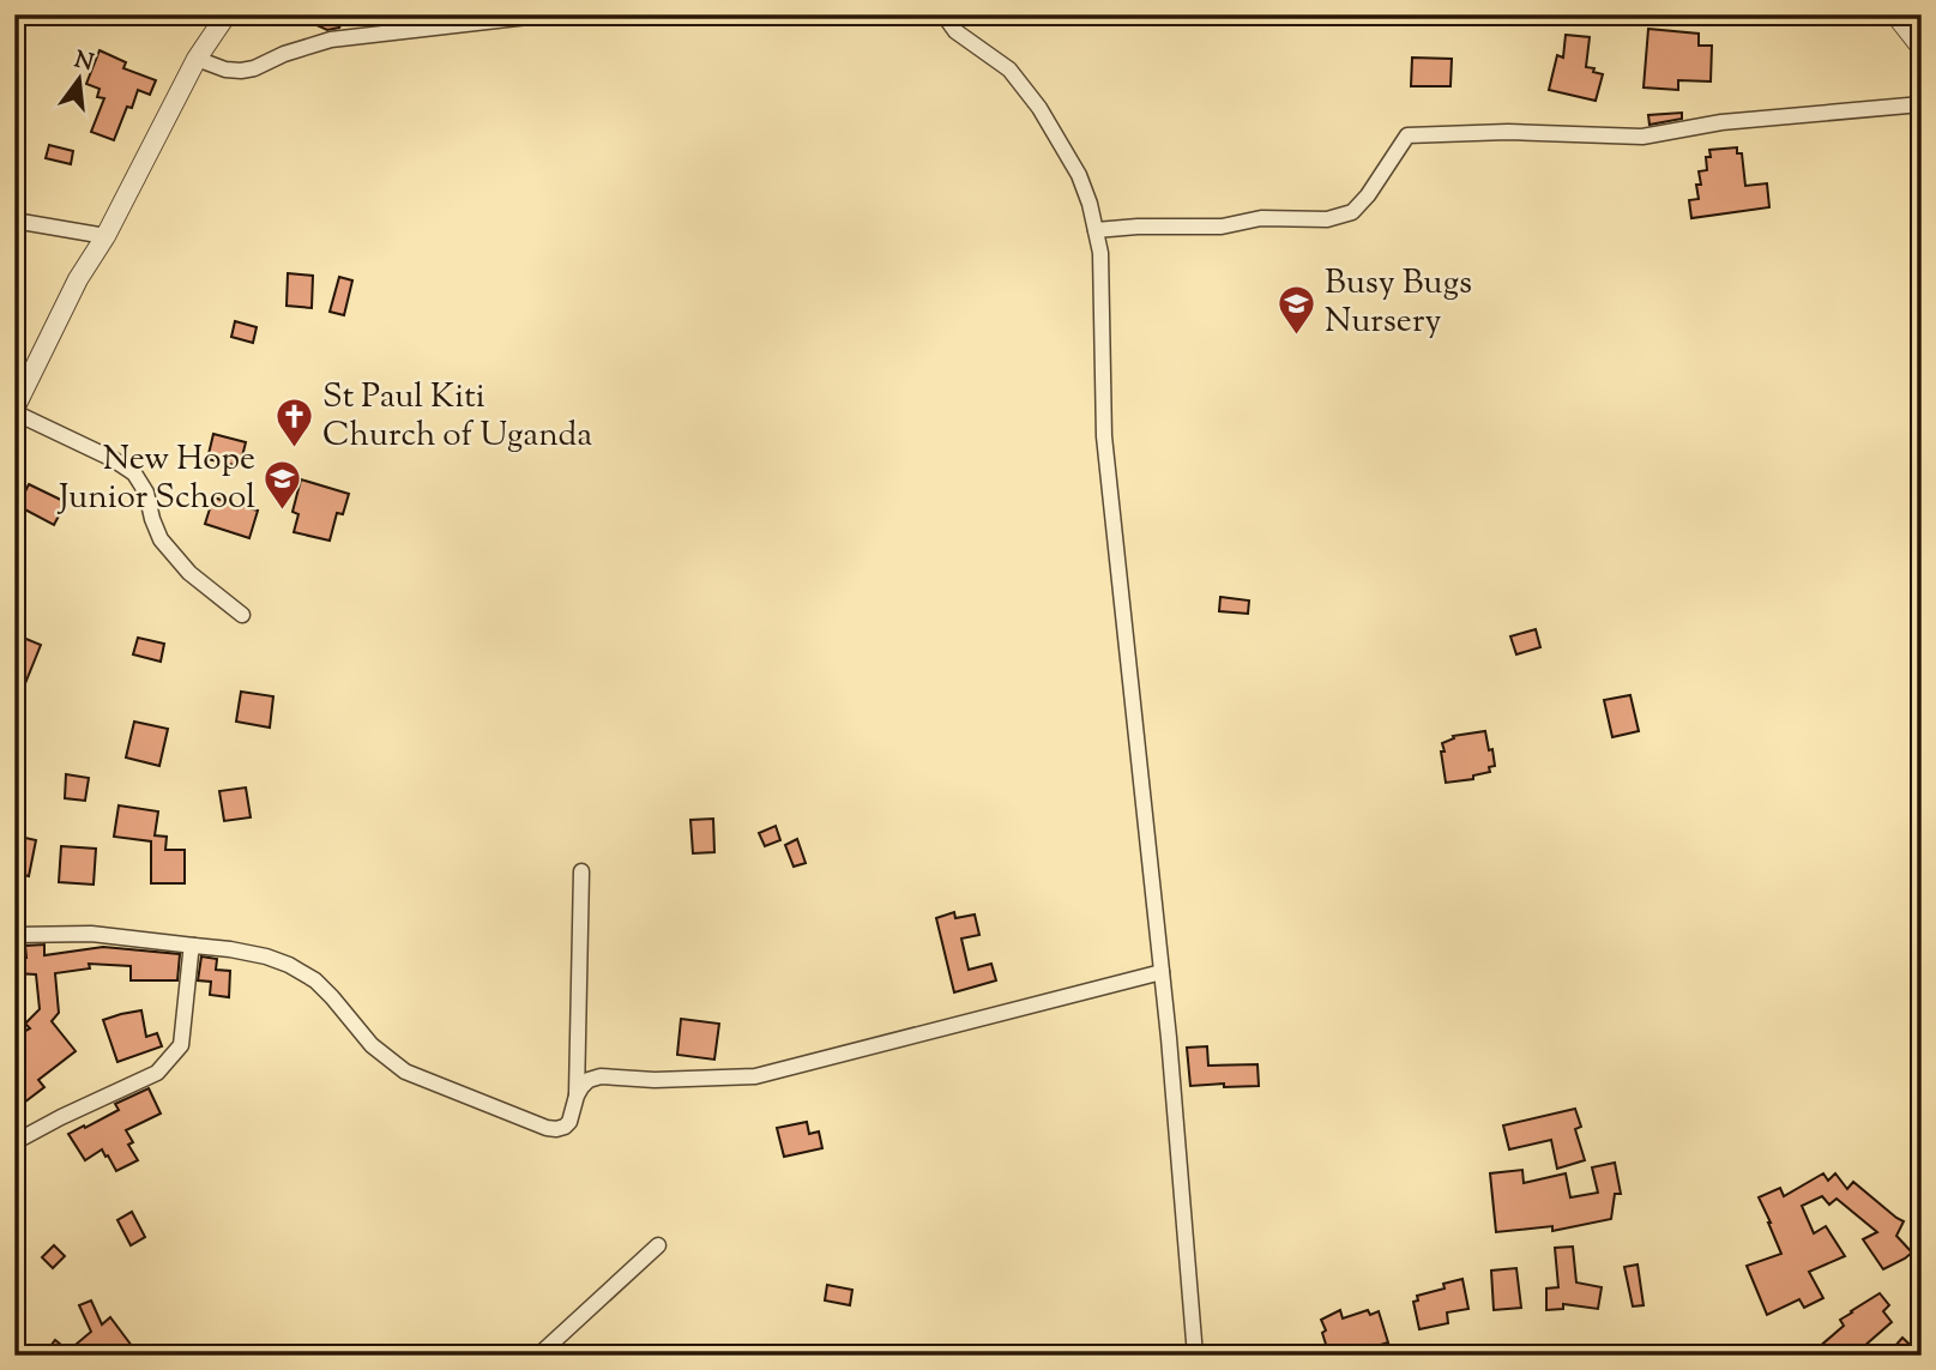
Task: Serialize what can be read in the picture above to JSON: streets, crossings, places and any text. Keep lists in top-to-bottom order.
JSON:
{
  "places": {
    "school or university": ["Busy Bugs Nursery", "New Hope Junior School"],
    "church": ["St Paul Kiti Church of Uganda"]
  },
  "north": "top"
}
